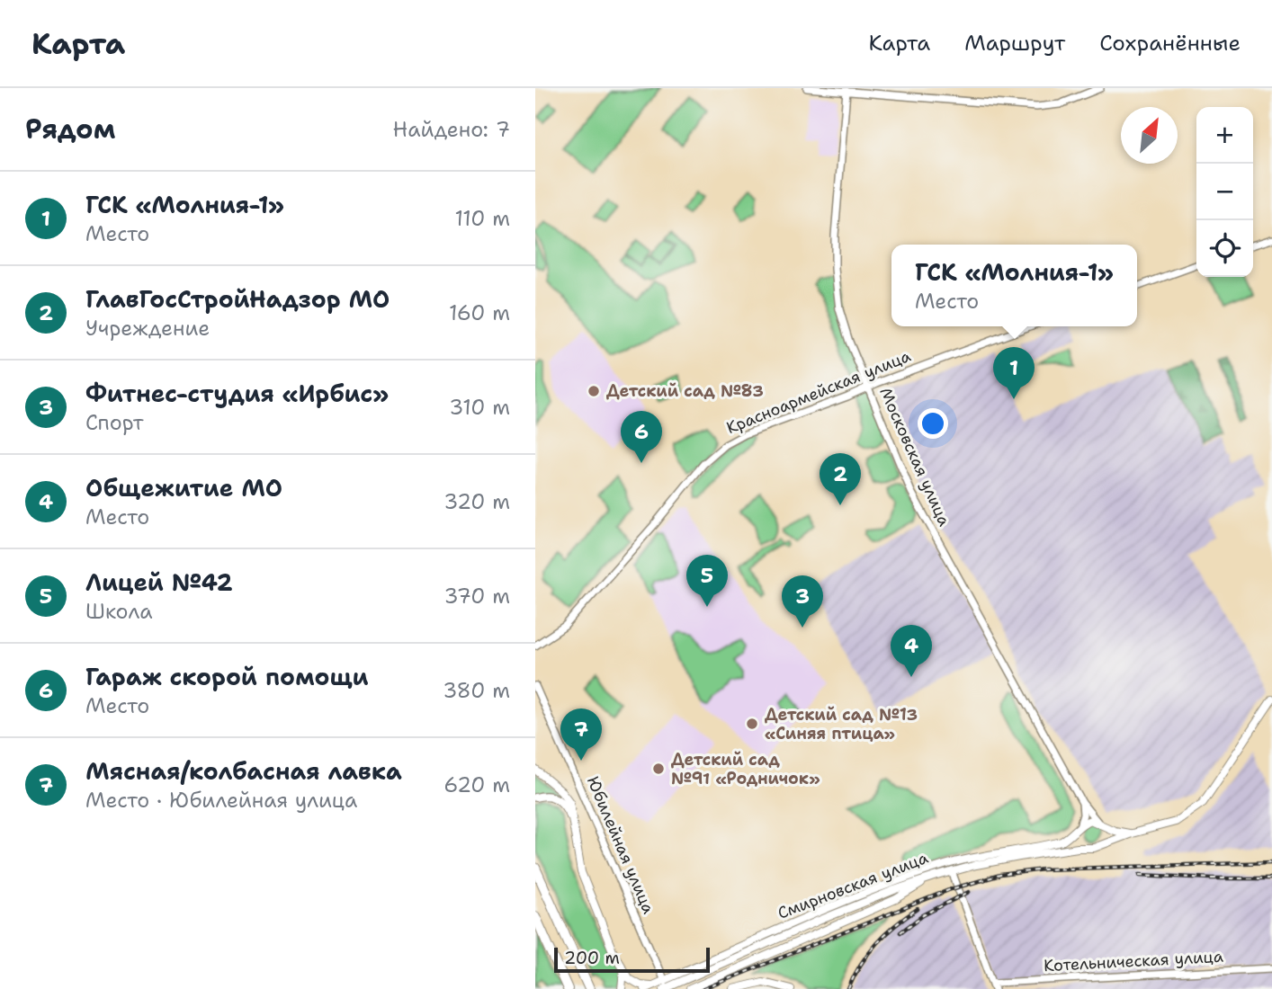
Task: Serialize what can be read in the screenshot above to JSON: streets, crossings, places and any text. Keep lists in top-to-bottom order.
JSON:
{
  "streets": {
    "main road": ["Смирновская улица"],
    "street": [
      "Красноармейская улица",
      "Московская улица",
      "Юбилейная улица",
      "Котельническая улица"
    ]
  },
  "crossings": [
    ["Красноармейская улица", "Московская улица"],
    ["Московская улица", "Смирновская улица"],
    ["Юбилейная улица", "Смирновская улица"]
  ],
  "places": ["Детский сад №83", "Детский сад №13 «Синяя птица»", "Детский сад №91 «Родничок»"],
  "scale_bar": "200 m",
  "north": "top right",
  "page": {
    "header": "Карта",
    "nav": ["Карта", "Маршрут", "Сохранённые"],
    "heading": ["Рядом", "Найдено: 7"],
    "map_buttons": ["+", "−"],
    "list": [
      {
        "mark": "1",
        "name": "ГСК «Молния-1»",
        "note": "Место",
        "value": "110 m"
      },
      {
        "mark": "2",
        "name": "ГлавГосСтройНадзор МО",
        "note": "Учреждение",
        "value": "160 m"
      },
      {
        "mark": "3",
        "name": "Фитнес-студия «Ирбис»",
        "note": "Спорт",
        "value": "310 m"
      },
      {
        "mark": "4",
        "name": "Общежитие МО",
        "note": "Место",
        "value": "320 m"
      },
      {
        "mark": "5",
        "name": "Лицей №42",
        "note": "Школа",
        "value": "370 m"
      },
      {
        "mark": "6",
        "name": "Гараж скорой помощи",
        "note": "Место",
        "value": "380 m"
      },
      {
        "mark": "7",
        "name": "Мясная/колбасная лавка",
        "note": "Место · Юбилейная улица",
        "value": "620 m"
      }
    ],
    "popup": ["ГСК «Молния-1»", "Место"],
    "pins": [
      "1",
      "6",
      "2",
      "5",
      "3",
      "4",
      "7"
    ],
    "scale": "200 m"
  }
}
